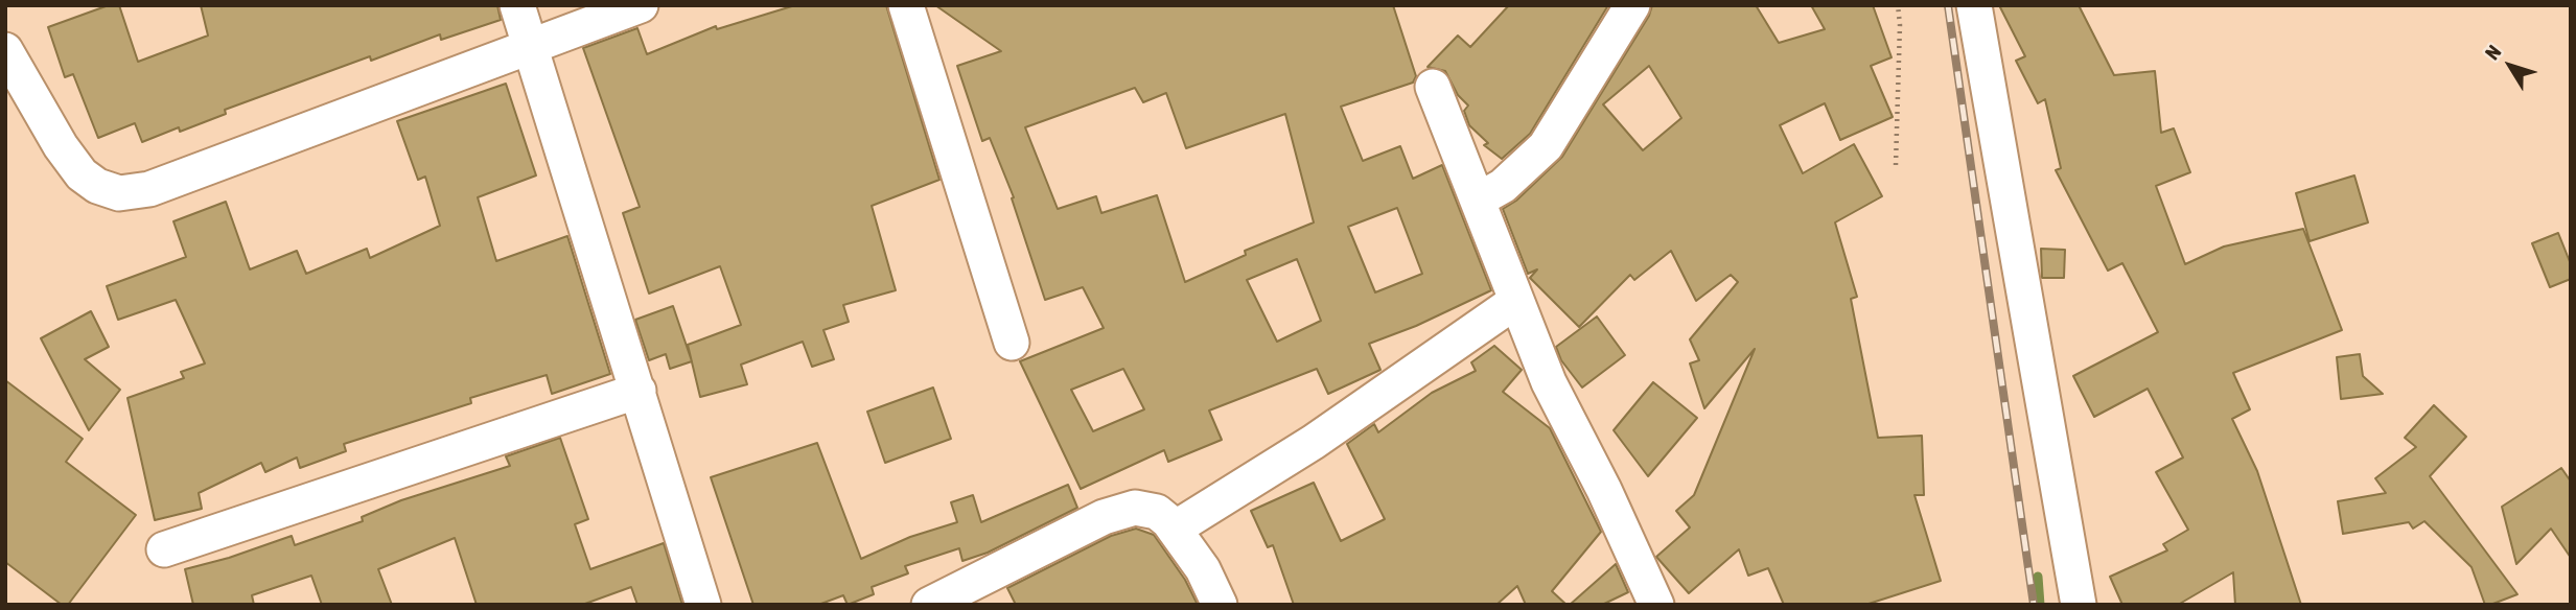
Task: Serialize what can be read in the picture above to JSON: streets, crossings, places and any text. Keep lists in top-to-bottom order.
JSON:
{
  "north": "top left"
}
